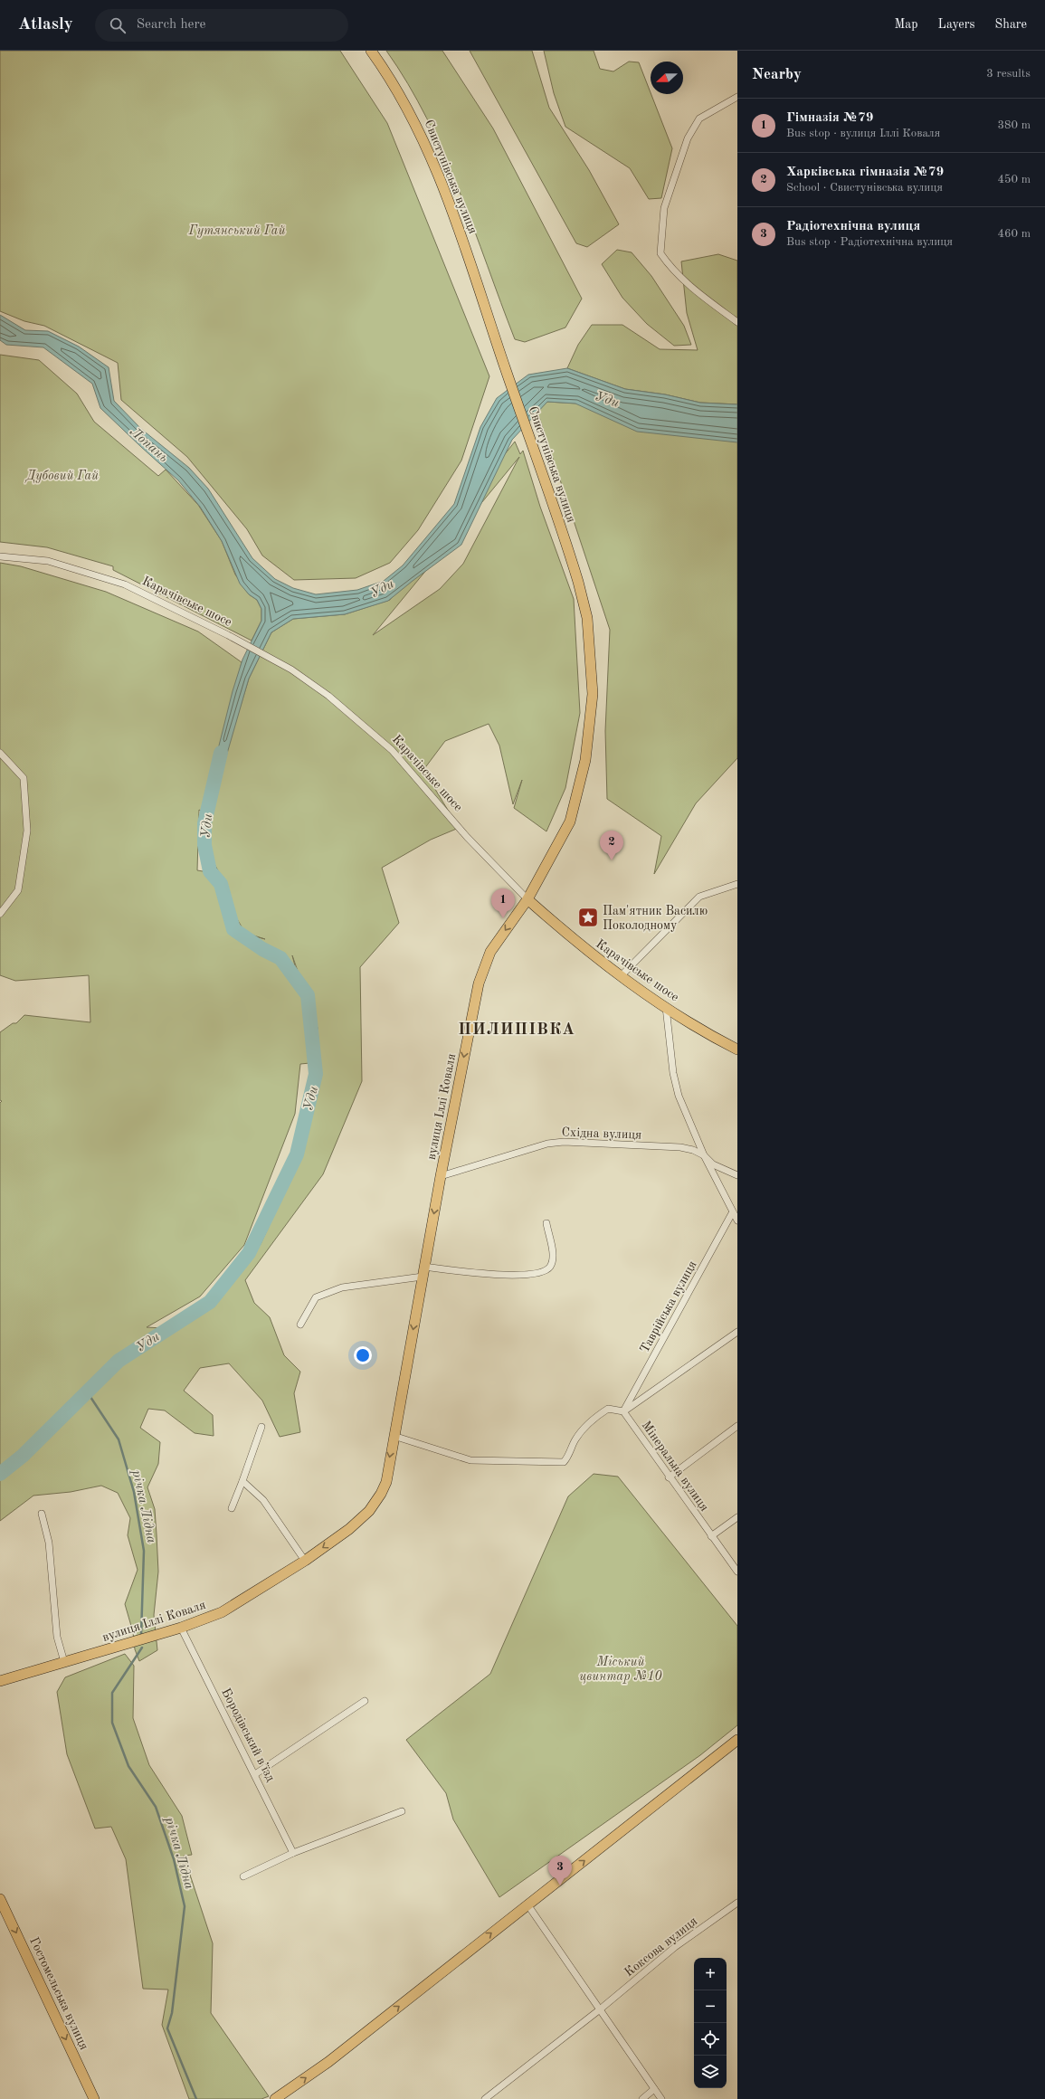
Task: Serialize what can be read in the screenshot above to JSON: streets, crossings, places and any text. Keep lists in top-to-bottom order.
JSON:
{
  "streets": {
    "main road": [
      "Свистунівська вулиця",
      "Карачівське шосе",
      "вулиця Іллі Коваля",
      "Гостомельська вулиця"
    ],
    "street": [
      "Східна вулиця",
      "Таврійська вулиця",
      "Мінеральна вулиця",
      "Бородівський в’їзд",
      "Коксова вулиця"
    ]
  },
  "crossings": [
    ["Свистунівська вулиця", "Карачівське шосе"],
    ["Свистунівська вулиця", "вулиця Іллі Коваля"],
    ["Карачівське шосе", "вулиця Іллі Коваля"],
    ["вулиця Іллі Коваля", "Східна вулиця"],
    ["вулиця Іллі Коваля", "Бородівський в’їзд"],
    ["Таврійська вулиця", "Мінеральна вулиця"]
  ],
  "one_way": ["вулиця Іллі Коваля", "Гостомельська вулиця"],
  "districts": ["ПИЛИПІВКА"],
  "water": ["Уди", "Лопань", "річка Лідна"],
  "parks": ["Гутянський Гай", "Дубовий Гай", "Міський цвинтар №10"],
  "places": {
    "place": ["Пам'ятник Василю Поколодному"]
  },
  "north": "left",
  "page": {
    "header": "Atlasly",
    "search": "Search here",
    "nav": ["Map", "Layers", "Share"],
    "heading": ["Nearby", "3 results"],
    "list": [
      {
        "mark": "1",
        "name": "Гімназія №79",
        "note": "Bus stop · вулиця Іллі Коваля",
        "value": "380 m"
      },
      {
        "mark": "2",
        "name": "Харківська гімназія №79",
        "note": "School · Свистунівська вулиця",
        "value": "450 m"
      },
      {
        "mark": "3",
        "name": "Радіотехнічна вулиця",
        "note": "Bus stop · Радіотехнічна вулиця",
        "value": "460 m"
      }
    ],
    "pins": ["2", "1", "3"],
    "map_buttons": ["+", "−"]
  }
}
